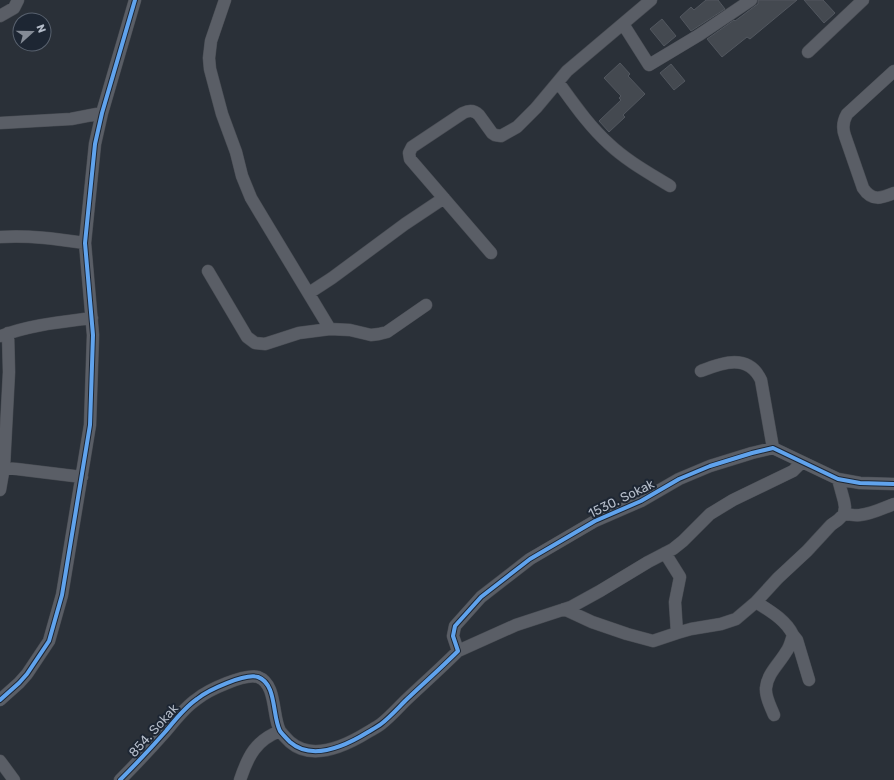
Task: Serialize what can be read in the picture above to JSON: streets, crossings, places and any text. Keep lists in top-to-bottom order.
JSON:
{
  "streets": {
    "street": ["1530. Sokak", "854. Sokak"]
  },
  "north": "right"
}
